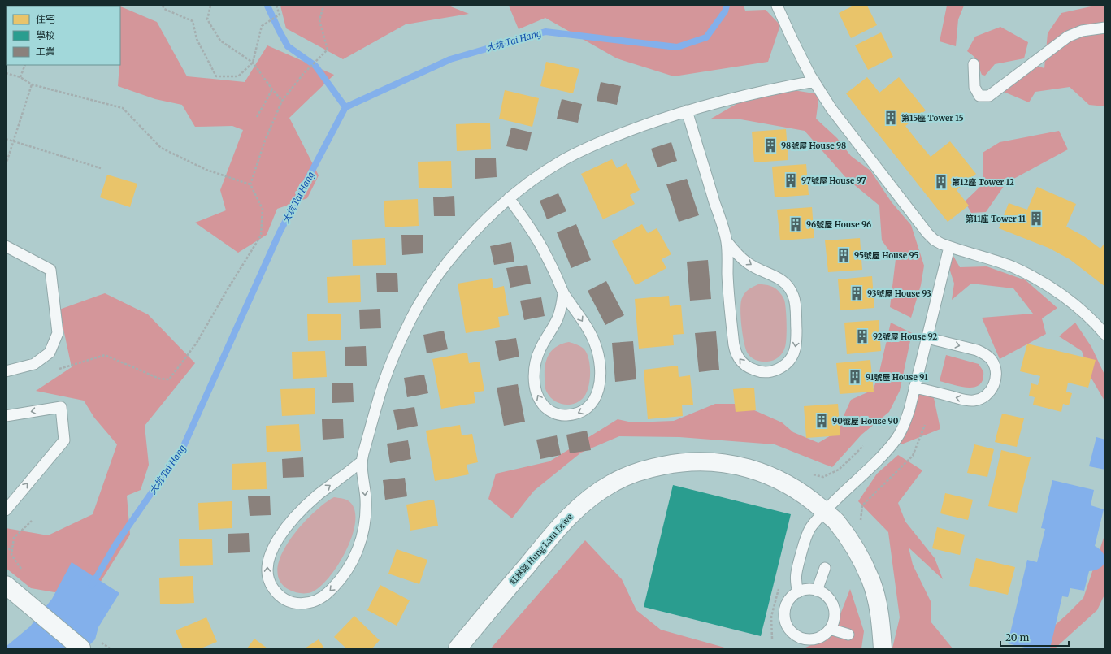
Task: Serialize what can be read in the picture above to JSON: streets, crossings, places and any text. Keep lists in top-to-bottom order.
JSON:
{
  "streets": {
    "street": ["紅林路 Hung Lam Drive"]
  },
  "water": ["大坑 Tai Hang"],
  "places": {
    "building": [
      "第15座 Tower 15",
      "98號屋 House 98",
      "97號屋 House 97",
      "第12座 Tower 12",
      "第11座 Tower 11",
      "96號屋 House 96",
      "95號屋 House 95",
      "93號屋 House 93",
      "92號屋 House 92",
      "91號屋 House 91",
      "90號屋 House 90"
    ]
  },
  "legend": ["住宅", "學校", "工業"],
  "scale_bar": "20 m"
}
